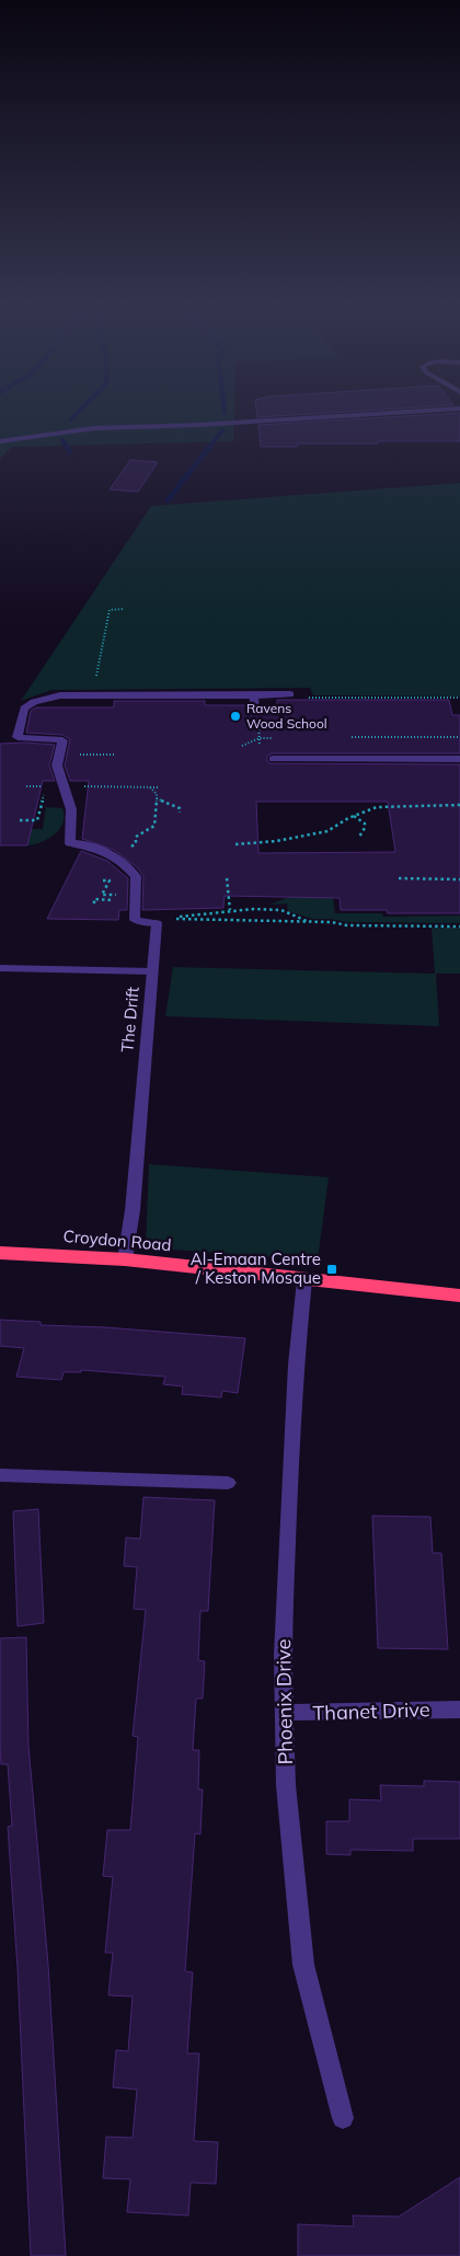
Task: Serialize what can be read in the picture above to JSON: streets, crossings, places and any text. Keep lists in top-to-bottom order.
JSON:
{
  "streets": {
    "highway": ["Croydon Road"],
    "street": ["The Drift", "Phoenix Drive", "Thanet Drive"]
  },
  "crossings": [
    ["The Drift", "Croydon Road"],
    ["Croydon Road", "Phoenix Drive"],
    ["Phoenix Drive", "Thanet Drive"]
  ],
  "places": {
    "other": ["Ravens Wood School"],
    "transit": ["Al-Emaan Centre / Keston Mosque"]
  }
}
